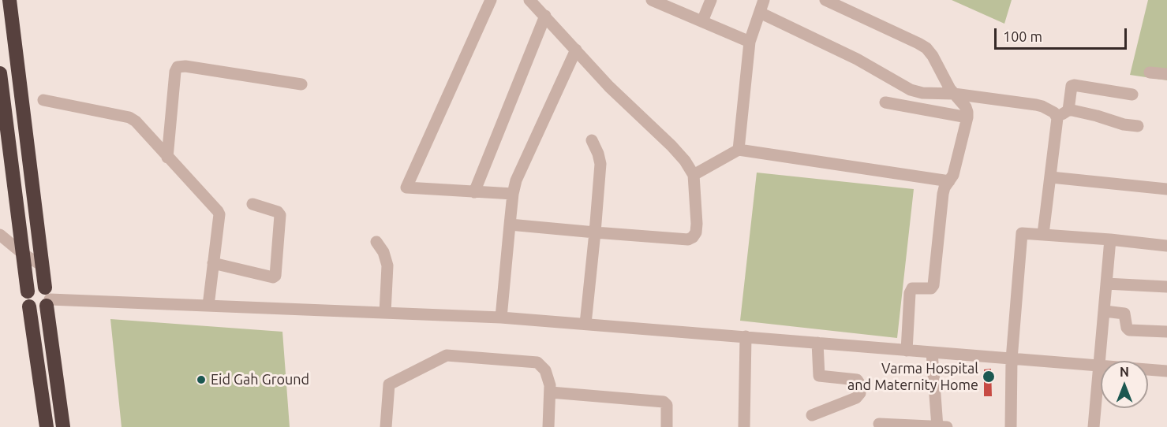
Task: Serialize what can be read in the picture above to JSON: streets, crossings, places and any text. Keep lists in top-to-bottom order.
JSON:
{
  "places": ["Varma Hospital and Maternity Home", "Eid Gah Ground"],
  "scale_bar": "100 m",
  "north": "top"
}
